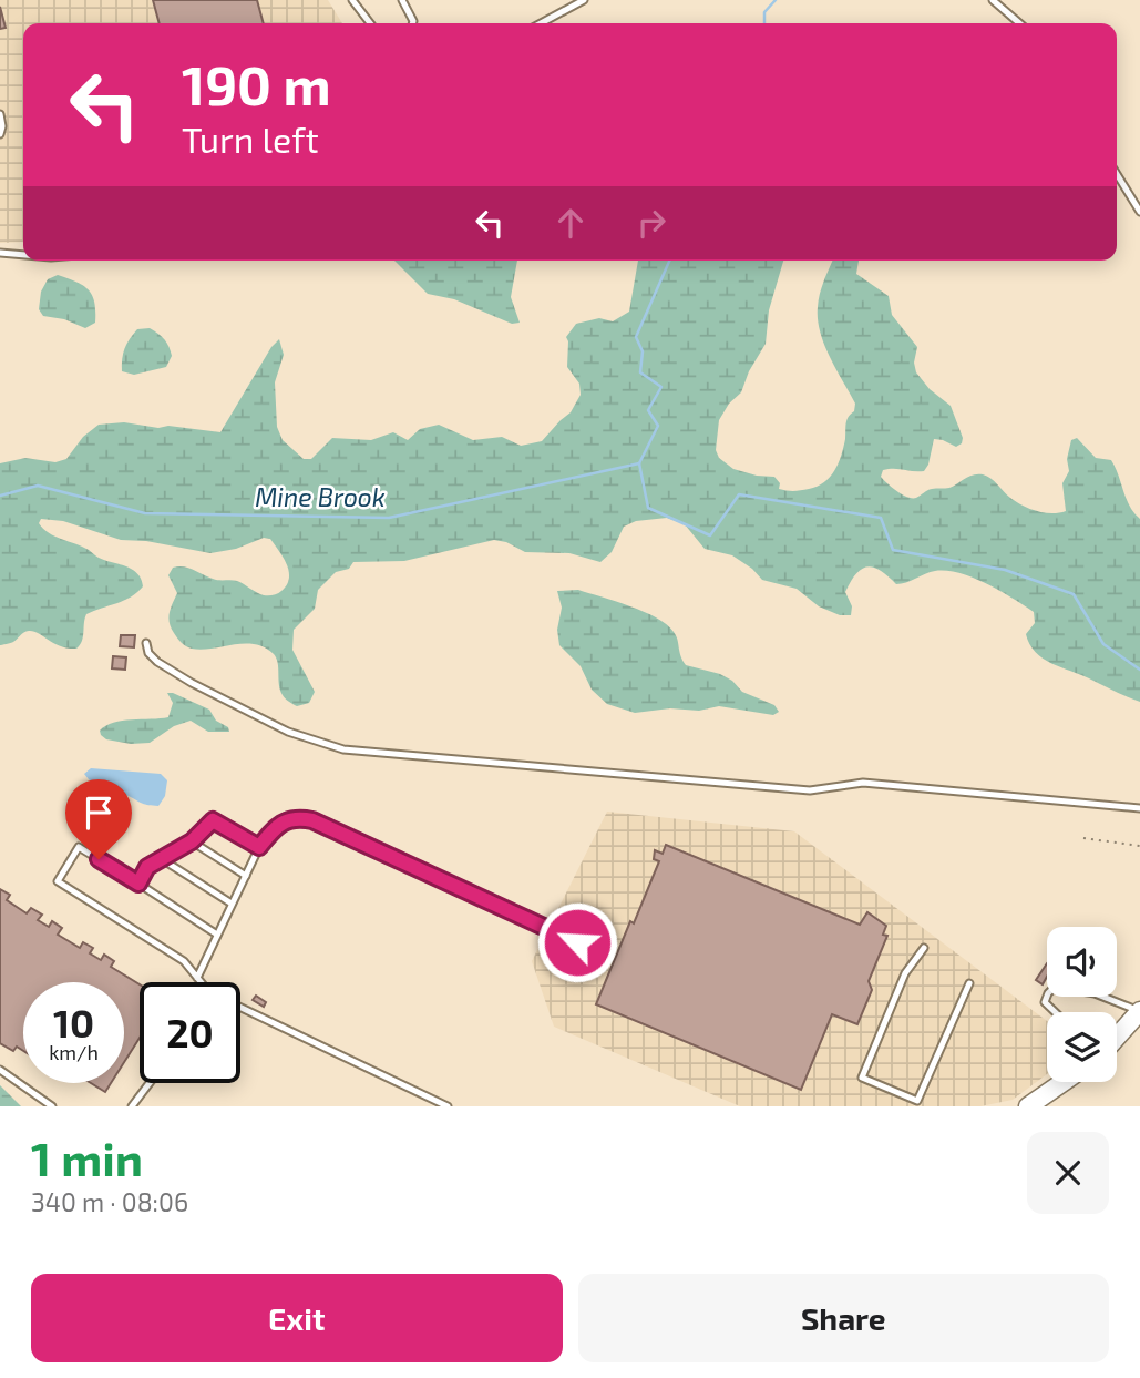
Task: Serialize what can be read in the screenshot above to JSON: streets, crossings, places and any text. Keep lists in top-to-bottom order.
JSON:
{
  "water": ["Mine Brook"],
  "page": {
    "turn": ["190 m", "Turn left"],
    "speed": "10 km/h",
    "limit": "20",
    "heading": ["1 min", "340 m · 08:06"],
    "buttons": ["Exit", "Share"]
  }
}
